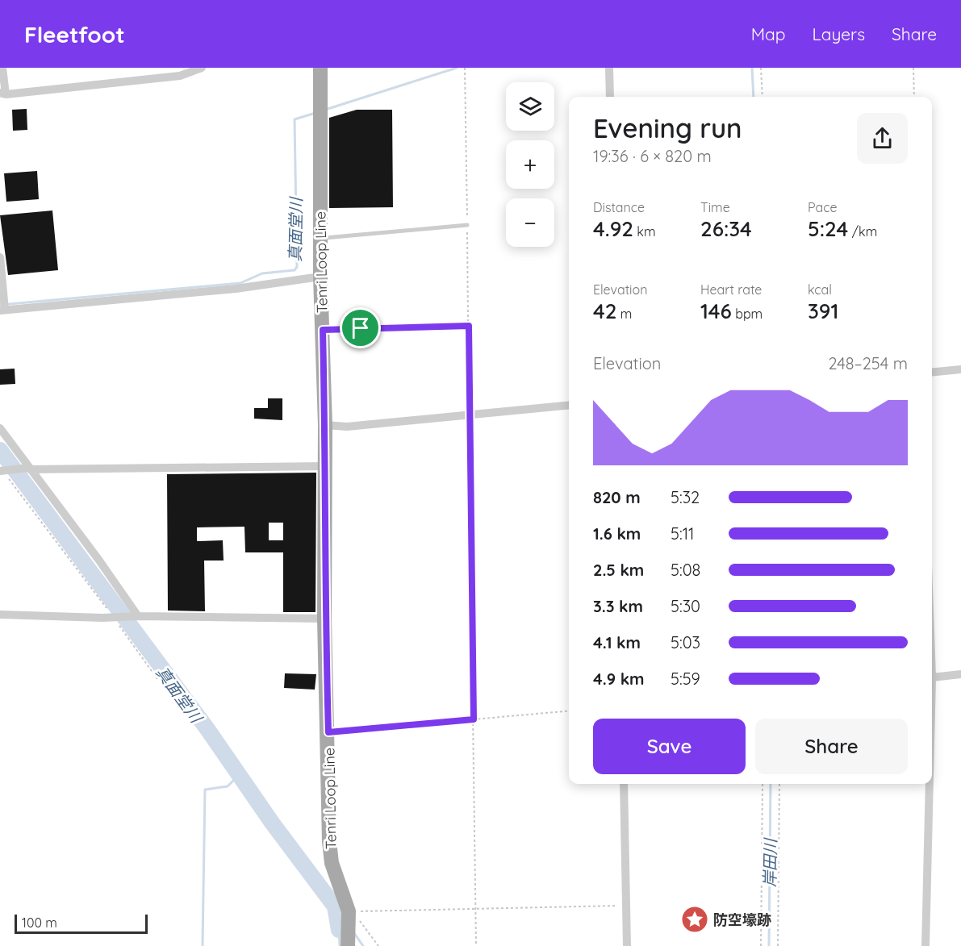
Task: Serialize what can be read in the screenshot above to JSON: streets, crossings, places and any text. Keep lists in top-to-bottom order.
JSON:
{
  "streets": {
    "main road": ["Tenri Loop Line"]
  },
  "water": ["真面堂川", "岸田川"],
  "places": {
    "place": ["防空壕跡"]
  },
  "scale_bar": "100 m",
  "page": {
    "header": "Fleetfoot",
    "nav": ["Map", "Layers", "Share"],
    "map_buttons": ["+", "−"],
    "heading": ["Evening run", "19:36 · 6 × 820 m"],
    "stats": [
      ["Distance", "4.92 km"],
      ["Time", "26:34"],
      ["Pace", "5:24 /km"],
      ["Elevation", "42 m"],
      ["Heart rate", "146 bpm"],
      ["kcal", "391"]
    ],
    "chart": ["Elevation", "248–254 m"],
    "list": [
      {
        "name": "820 m",
        "note": "5:32"
      },
      {
        "name": "1.6 km",
        "note": "5:11"
      },
      {
        "name": "2.5 km",
        "note": "5:08"
      },
      {
        "name": "3.3 km",
        "note": "5:30"
      },
      {
        "name": "4.1 km",
        "note": "5:03"
      },
      {
        "name": "4.9 km",
        "note": "5:59"
      }
    ],
    "buttons": ["Save", "Share"],
    "scale": "100 m"
  }
}
